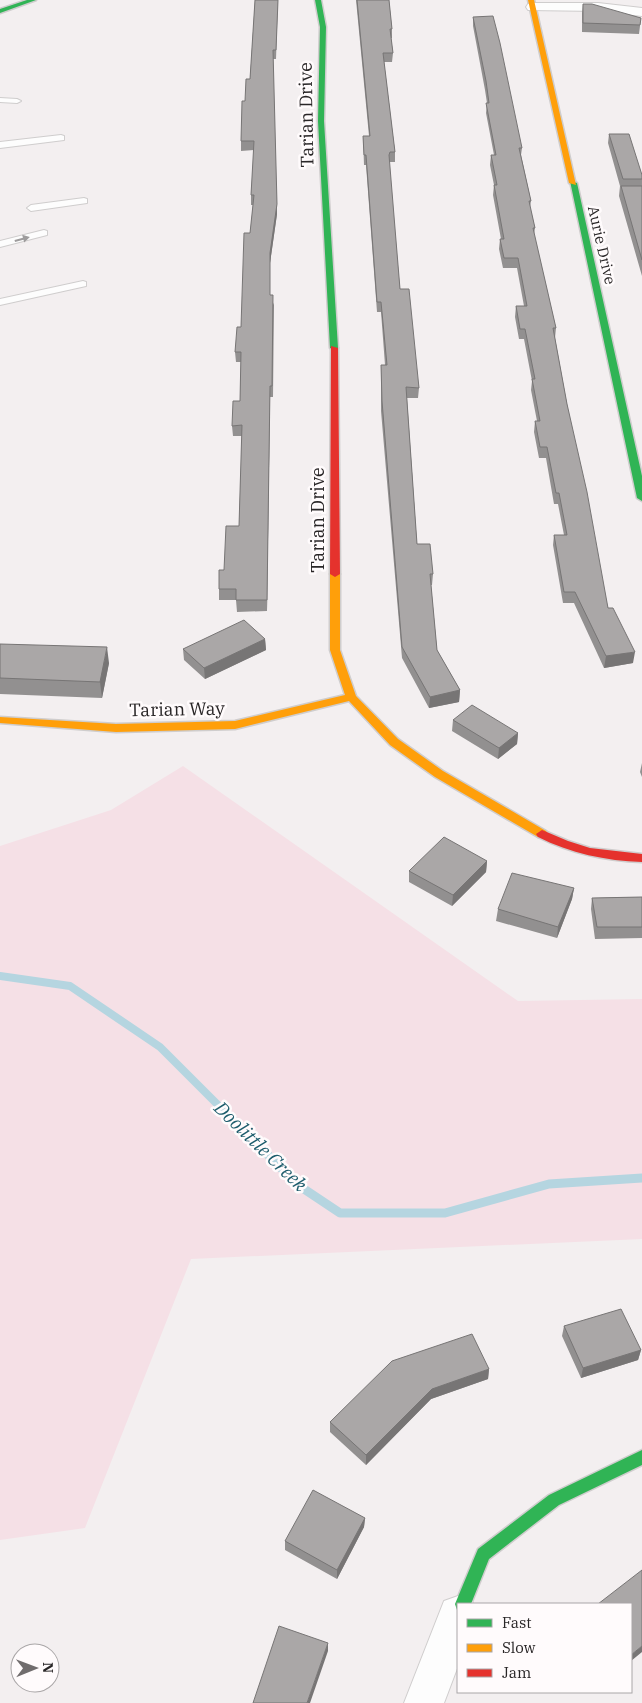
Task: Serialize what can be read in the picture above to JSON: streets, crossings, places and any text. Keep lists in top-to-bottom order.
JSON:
{
  "streets": {
    "street": ["Tarian Drive", "Aurie Drive", "Tarian Way"]
  },
  "crossings": [
    ["Tarian Drive", "Tarian Way"]
  ],
  "water": ["Doolittle Creek"],
  "legend": ["Fast", "Slow", "Jam"],
  "north": "right"
}
